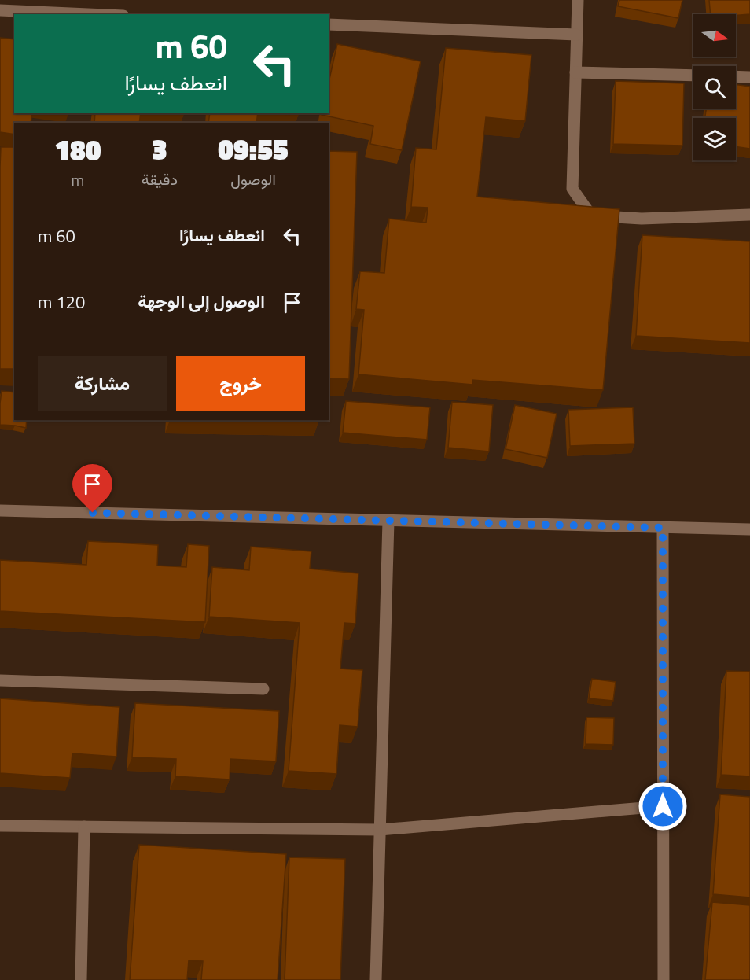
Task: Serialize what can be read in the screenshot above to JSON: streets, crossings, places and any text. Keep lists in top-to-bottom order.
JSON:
{
  "north": "right",
  "page": {
    "turn": ["60 m", "انعطف يسارًا"],
    "eta": [
      "09:55",
      "الوصول",
      "3",
      "دقيقة",
      "180",
      "m"
    ],
    "list": [
      {
        "name": "انعطف يسارًا",
        "value": "60 m"
      },
      {
        "name": "الوصول إلى الوجهة",
        "value": "120 m"
      }
    ],
    "buttons": ["خروج", "مشاركة"]
  }
}
